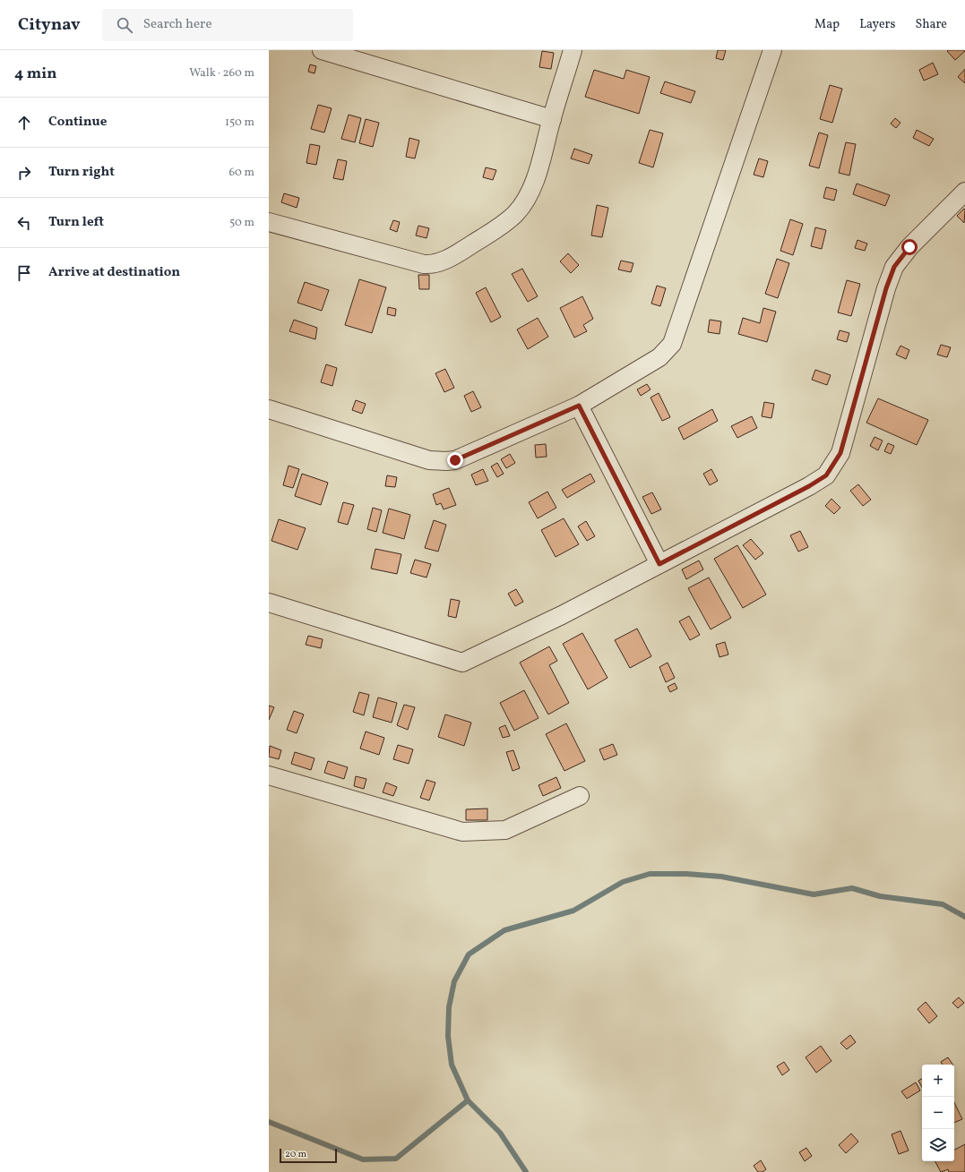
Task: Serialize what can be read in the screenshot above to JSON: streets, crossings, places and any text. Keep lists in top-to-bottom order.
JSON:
{
  "scale_bar": "20 m",
  "page": {
    "header": "Citynav",
    "search": "Search here",
    "nav": ["Map", "Layers", "Share"],
    "heading": ["4 min", "Walk · 260 m"],
    "list": [
      ["Continue", "150 m"],
      ["Turn right", "60 m"],
      ["Turn left", "50 m"],
      "Arrive at destination"
    ],
    "map_buttons": ["+", "−"],
    "scale": "20 m"
  }
}
